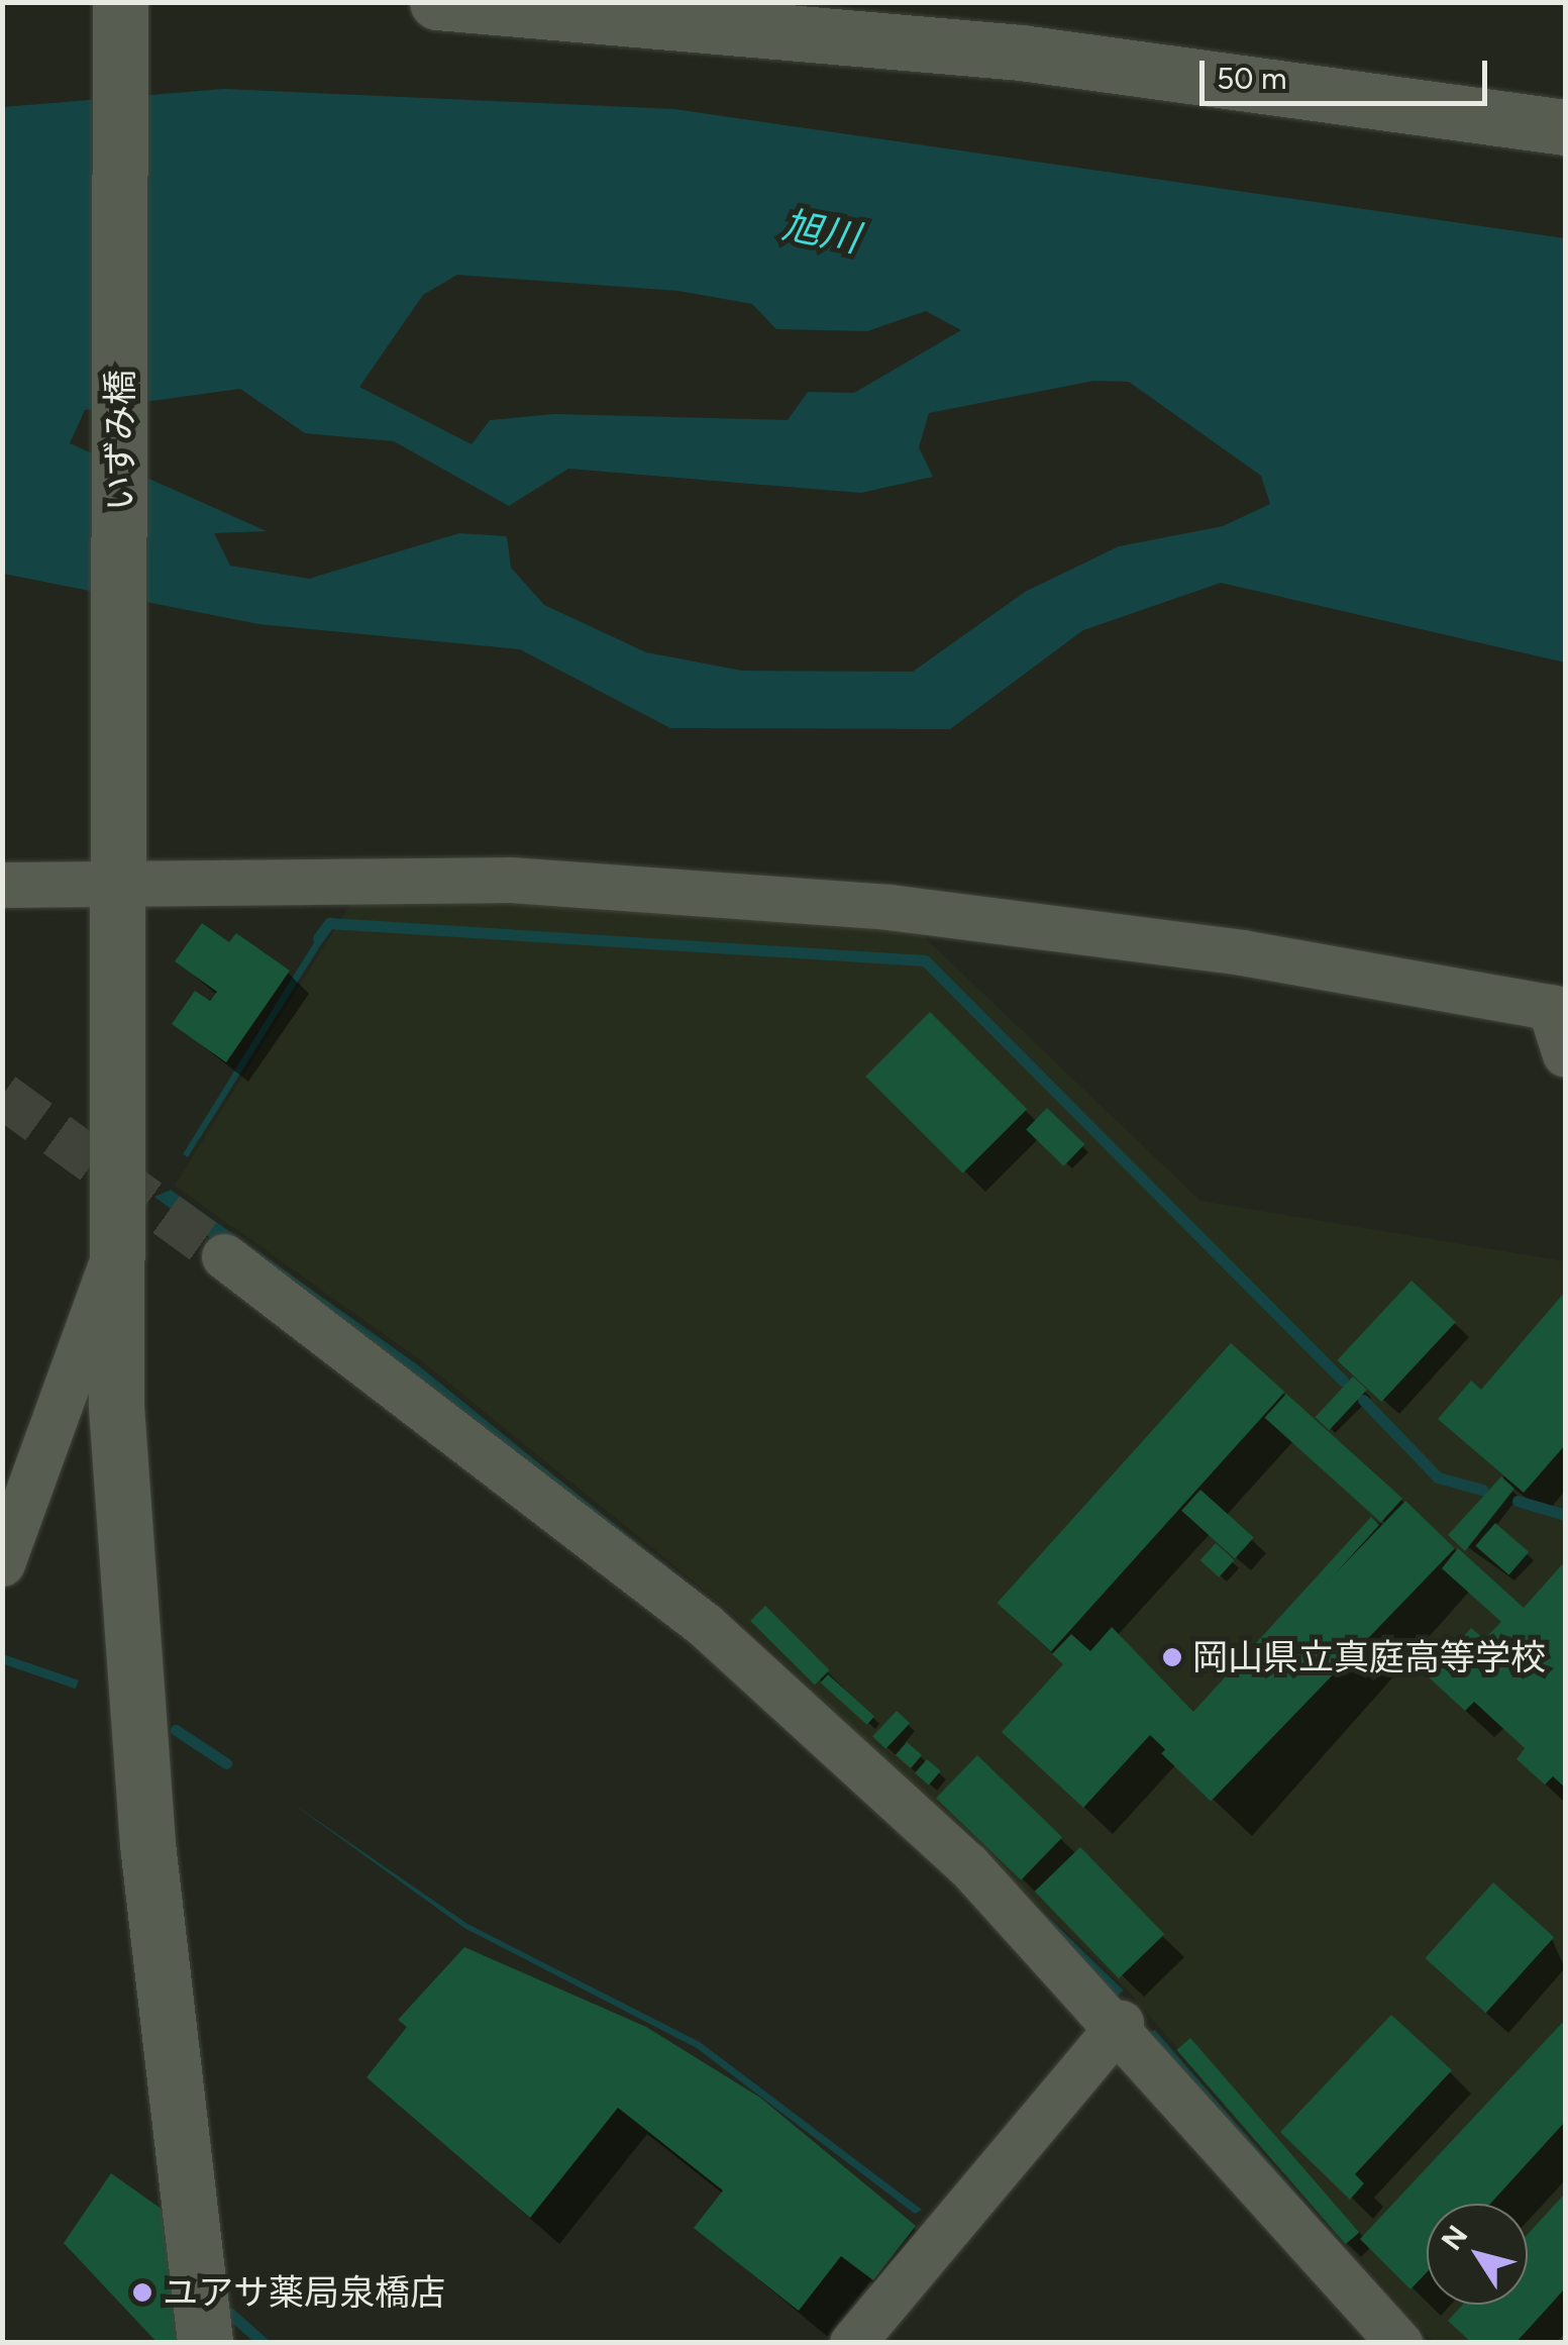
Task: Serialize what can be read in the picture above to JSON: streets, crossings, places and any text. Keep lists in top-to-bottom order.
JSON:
{
  "streets": {
    "street": ["いずみ橋"]
  },
  "water": ["旭川"],
  "places": ["岡山県立真庭高等学校", "ユアサ薬局泉橋店"],
  "scale_bar": "50 m",
  "north": "top left"
}
